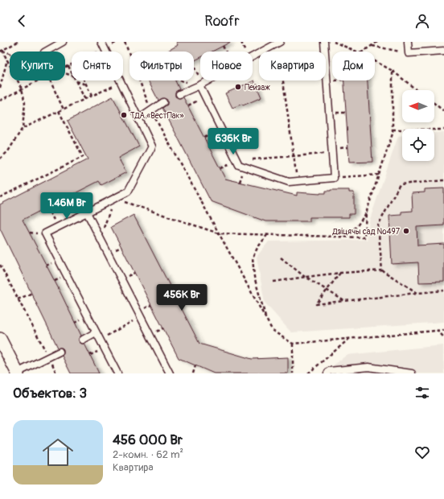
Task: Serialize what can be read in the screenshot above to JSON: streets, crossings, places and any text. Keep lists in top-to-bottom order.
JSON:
{
  "places": ["Пейзаж", "ТДА «ВестПак»", "Дзіцячы сад №497"],
  "north": "left",
  "page": {
    "header": "Roofr",
    "chip": [
      "Купить",
      "Снять",
      "Фильтры",
      "Новое",
      "Квартира",
      "Дом"
    ],
    "price": ["636K Br", "1.46M Br", "456K Br"],
    "heading": "Объектов: 3",
    "list": [
      {
        "name": "456 000 Br",
        "note": "2-комн. · 62 m² · Квартира"
      }
    ]
  }
}
